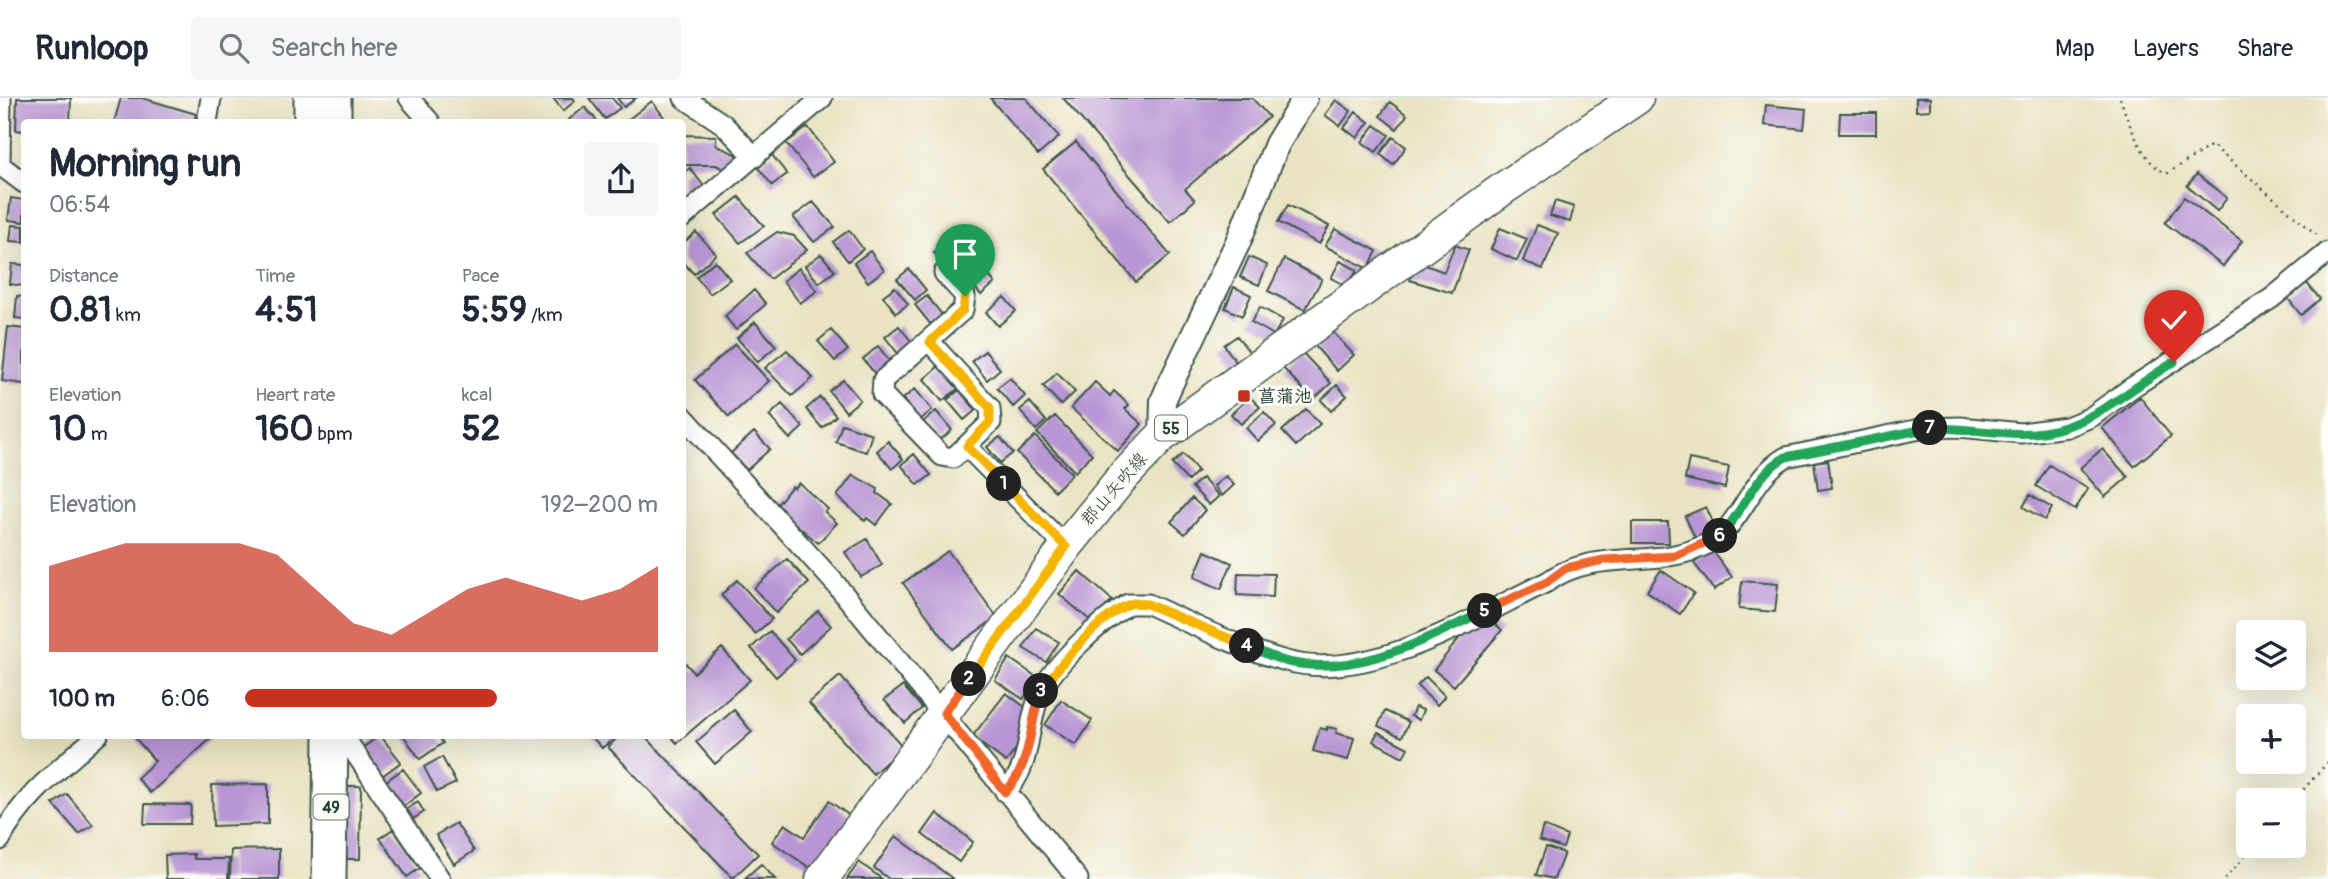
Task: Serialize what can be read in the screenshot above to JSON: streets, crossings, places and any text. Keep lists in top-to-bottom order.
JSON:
{
  "streets": {
    "highway": ["49"],
    "main road": ["55", "郡山矢吹線"]
  },
  "places": {
    "transit": ["菖蒲池"]
  },
  "page": {
    "header": "Runloop",
    "search": "Search here",
    "nav": ["Map", "Layers", "Share"],
    "heading": ["Morning run", "06:54"],
    "stats": [
      ["Distance", "0.81 km"],
      ["Time", "4:51"],
      ["Pace", "5:59 /km"],
      ["Elevation", "10 m"],
      ["Heart rate", "160 bpm"],
      ["kcal", "52"]
    ],
    "pins": [
      "7",
      "1",
      "6",
      "5",
      "4",
      "2",
      "3"
    ],
    "chart": ["Elevation", "192–200 m"],
    "map_buttons": ["+", "−"],
    "list": [
      {
        "name": "100 m",
        "note": "6:06"
      }
    ]
  }
}
